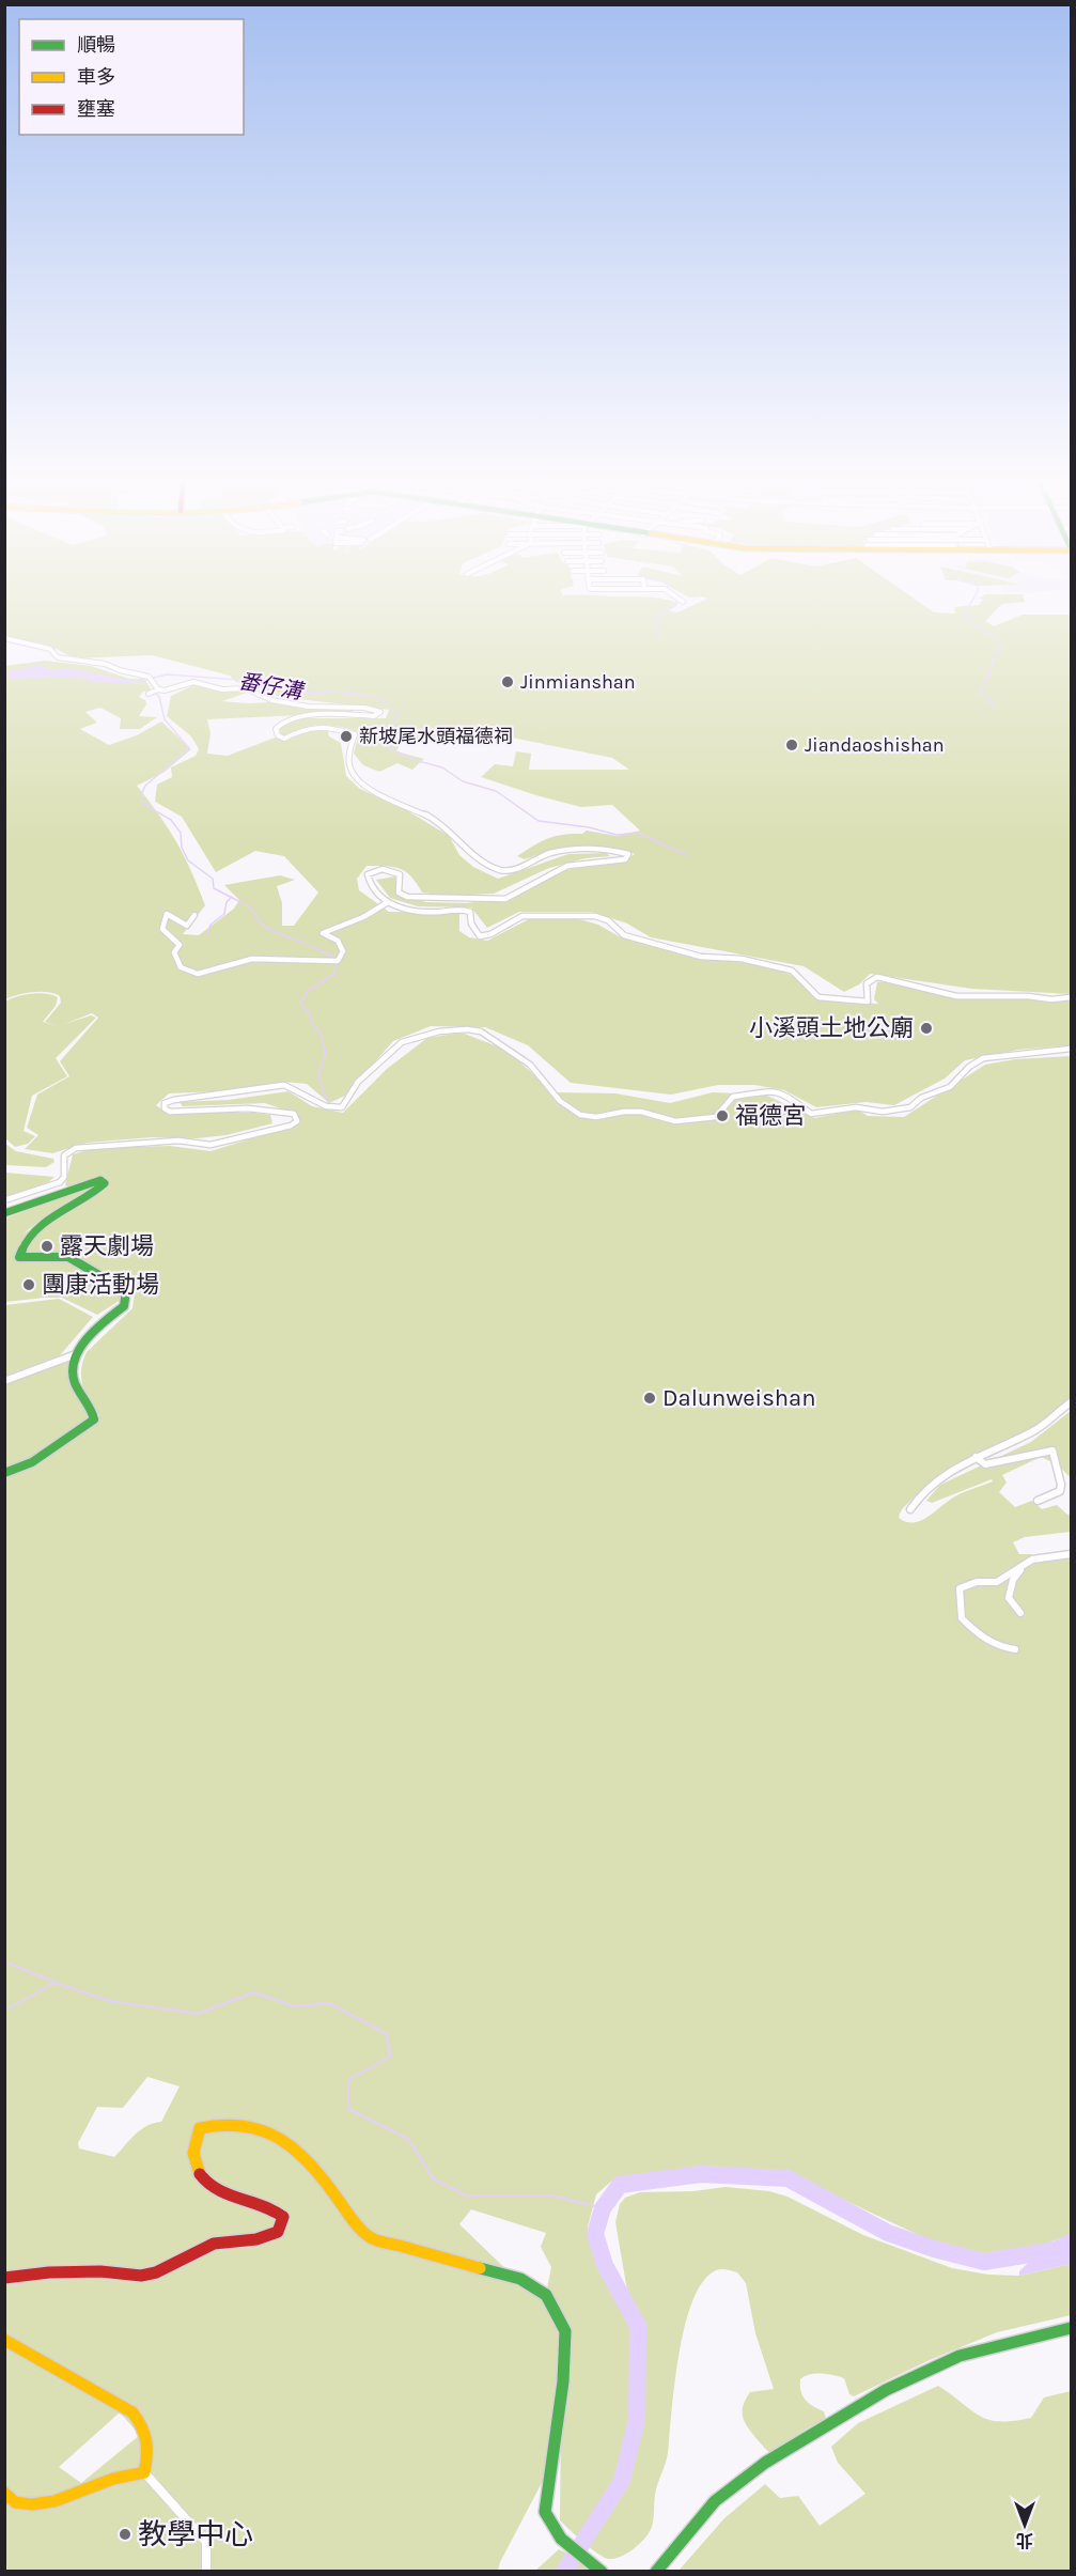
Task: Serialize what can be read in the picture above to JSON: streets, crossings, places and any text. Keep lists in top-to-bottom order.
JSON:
{
  "water": ["番仔溝"],
  "places": [
    "Jinmianshan",
    "新坡尾水頭福德祠",
    "Jiandaoshishan",
    "小溪頭土地公廟",
    "福德宮",
    "露天劇場",
    "團康活動場",
    "Dalunweishan",
    "教學中心"
  ],
  "legend": ["順暢", "車多", "壅塞"],
  "north": "bottom"
}
